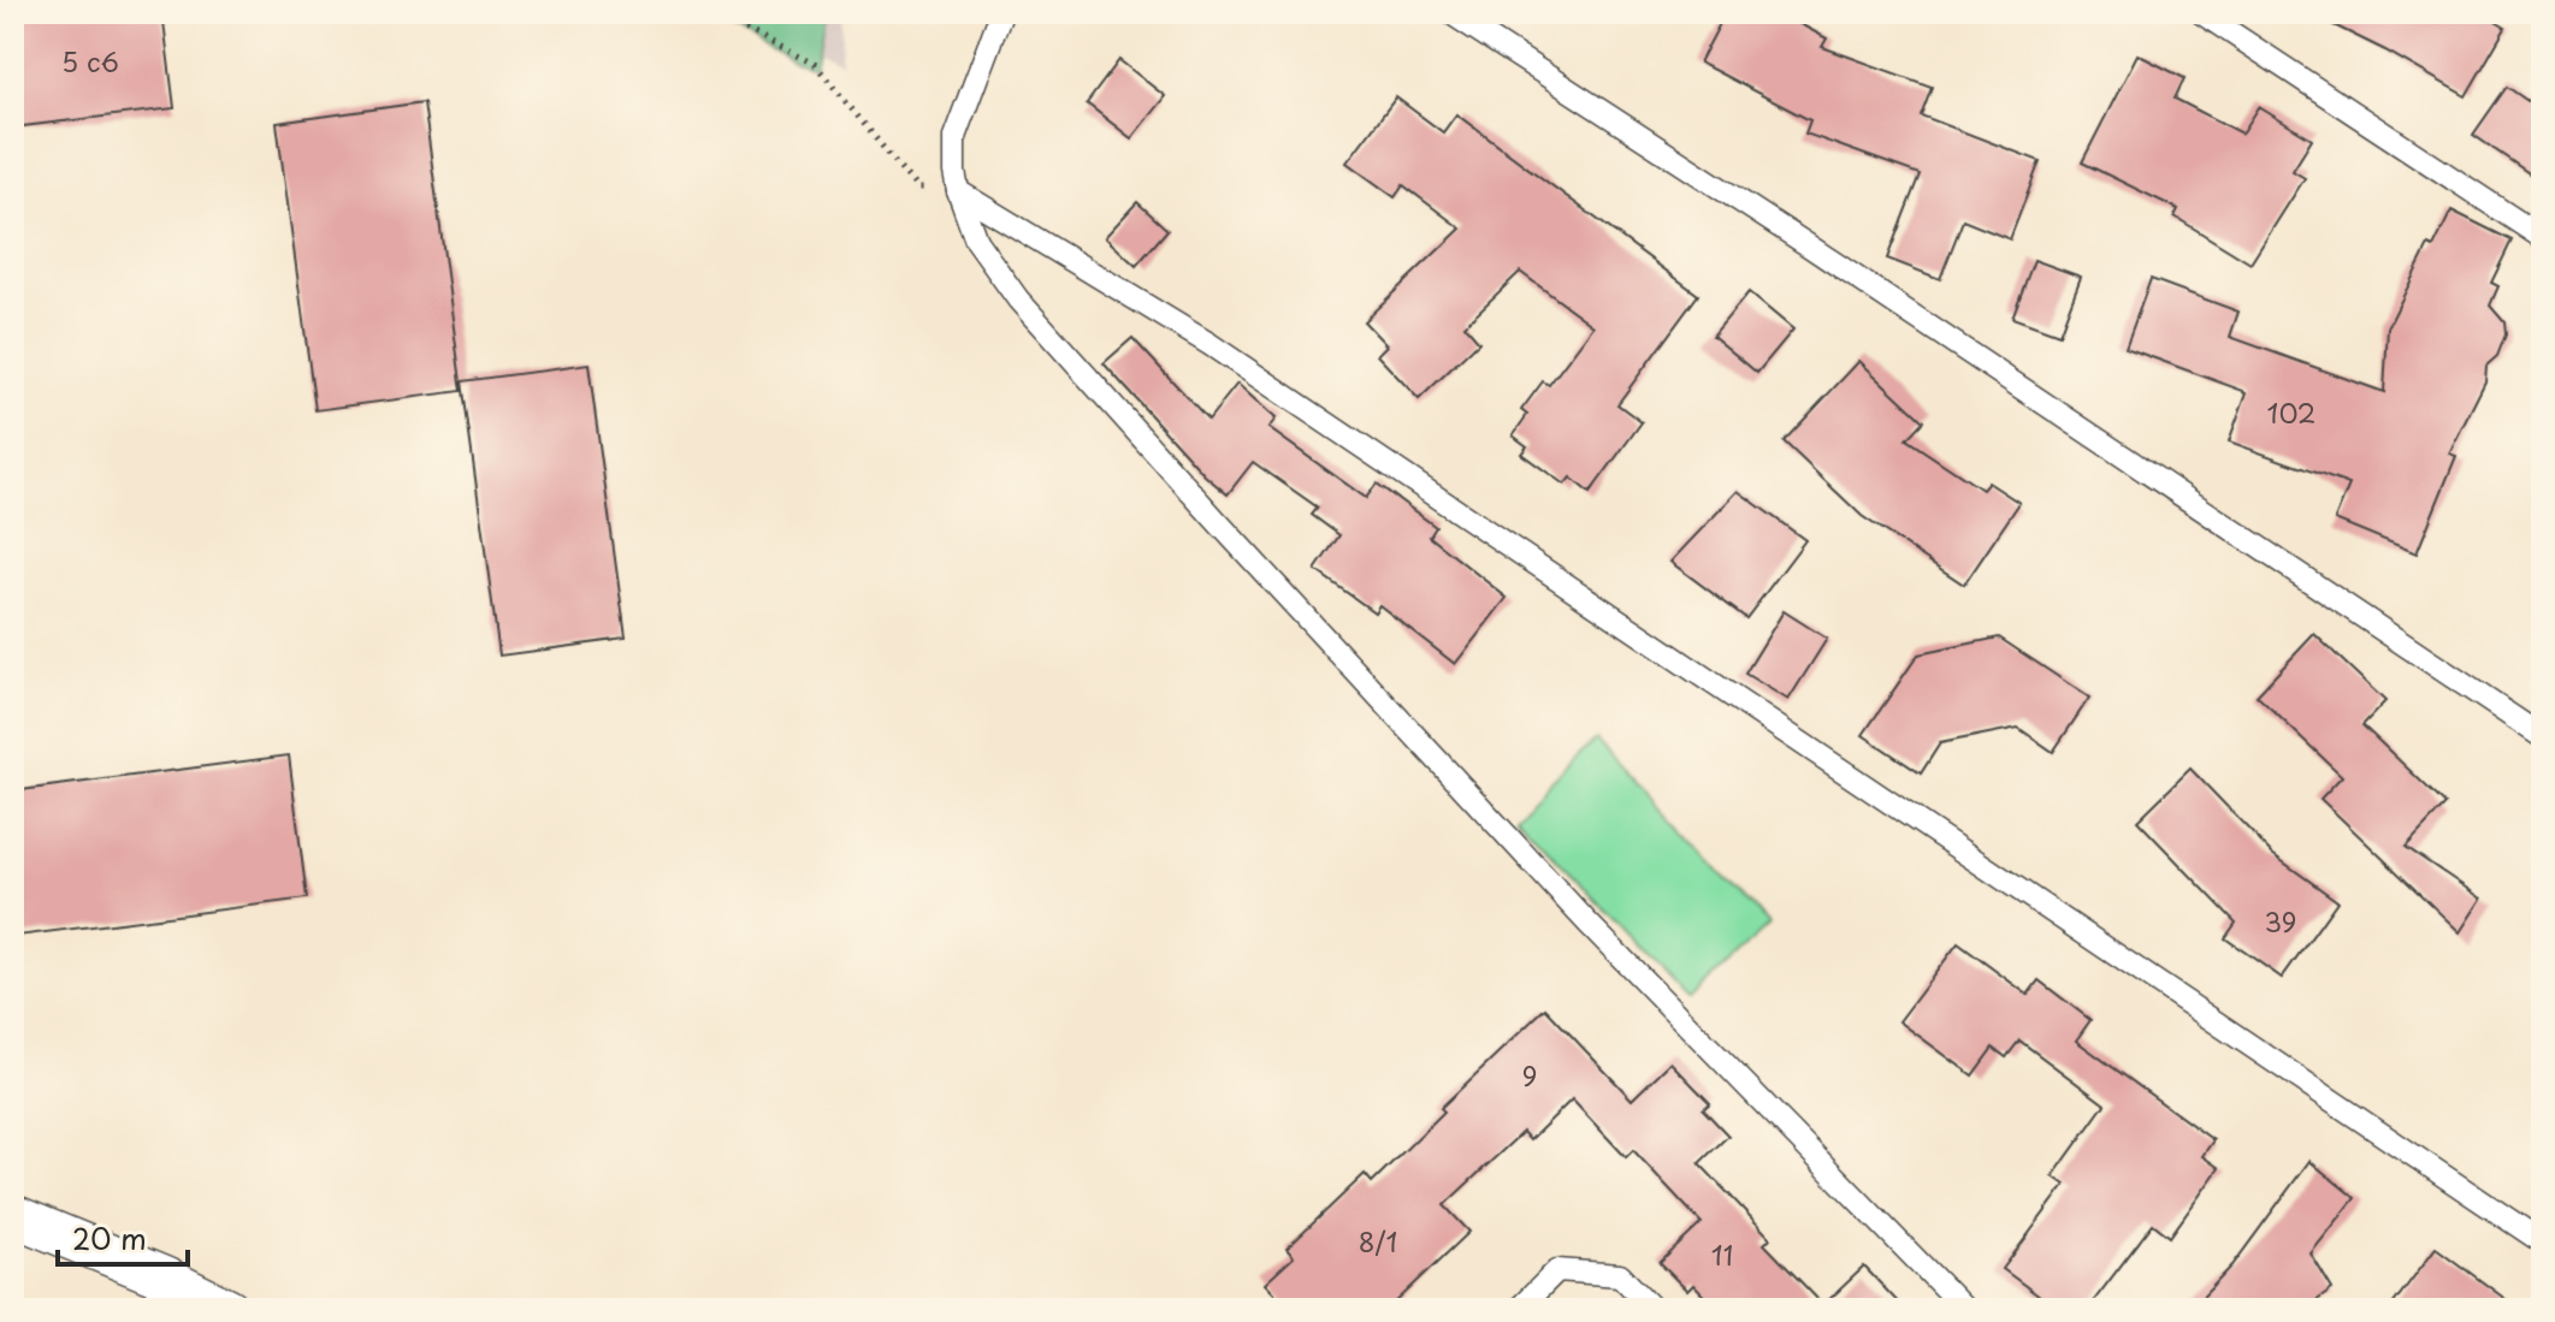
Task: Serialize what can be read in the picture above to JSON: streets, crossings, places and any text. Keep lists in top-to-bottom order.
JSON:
{
  "house_numbers": [
    "5 с6",
    "102",
    "39",
    "9",
    "8/1",
    "11"
  ],
  "scale_bar": "20 m"
}
